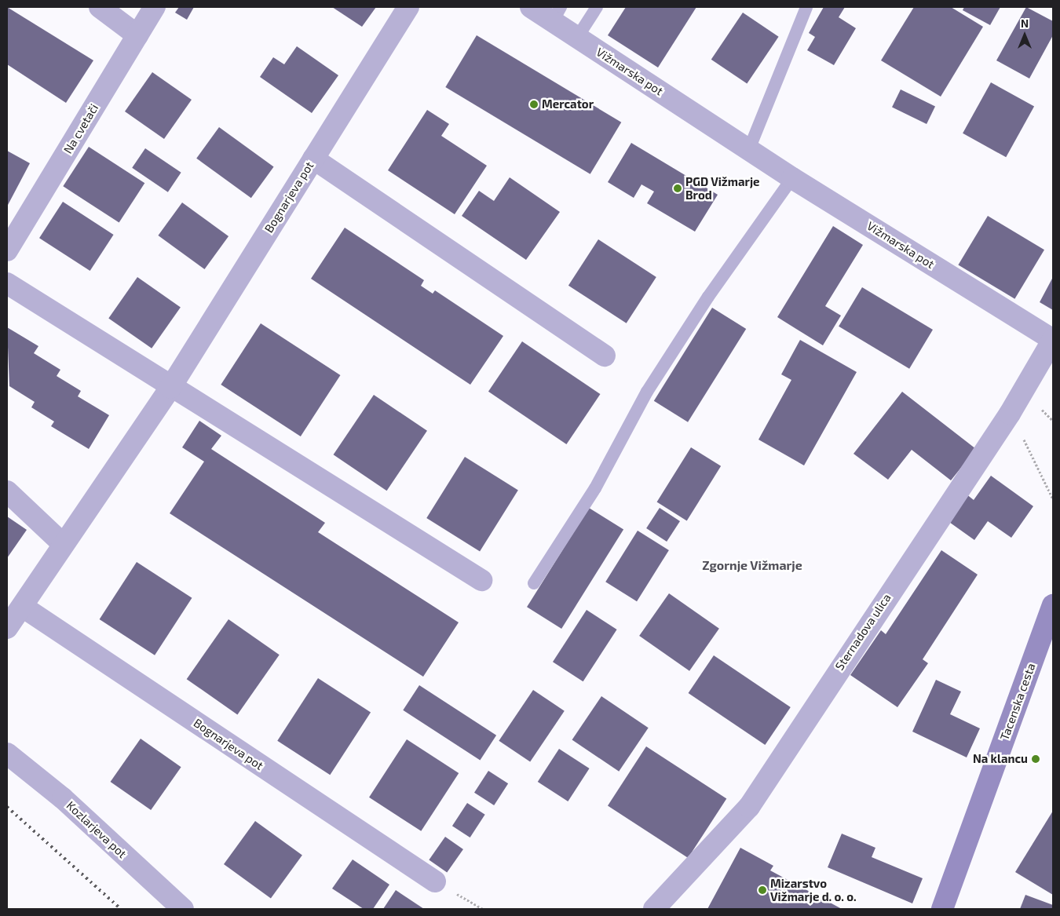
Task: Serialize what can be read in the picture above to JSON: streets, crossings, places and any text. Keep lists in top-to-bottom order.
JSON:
{
  "streets": {
    "main road": ["Tacenska cesta"],
    "street": [
      "Vižmarska pot",
      "Na cvetači",
      "Bognarjeva pot",
      "Sternadova ulica",
      "Kozlarjeva pot"
    ]
  },
  "crossings": [
    ["Vižmarska pot", "Sternadova ulica"]
  ],
  "districts": ["Zgornje Vižmarje"],
  "places": [
    "Mercator",
    "PGD Vižmarje Brod",
    "Na klancu",
    "Mizarstvo Vižmarje d. o. o."
  ],
  "north": "top"
}
